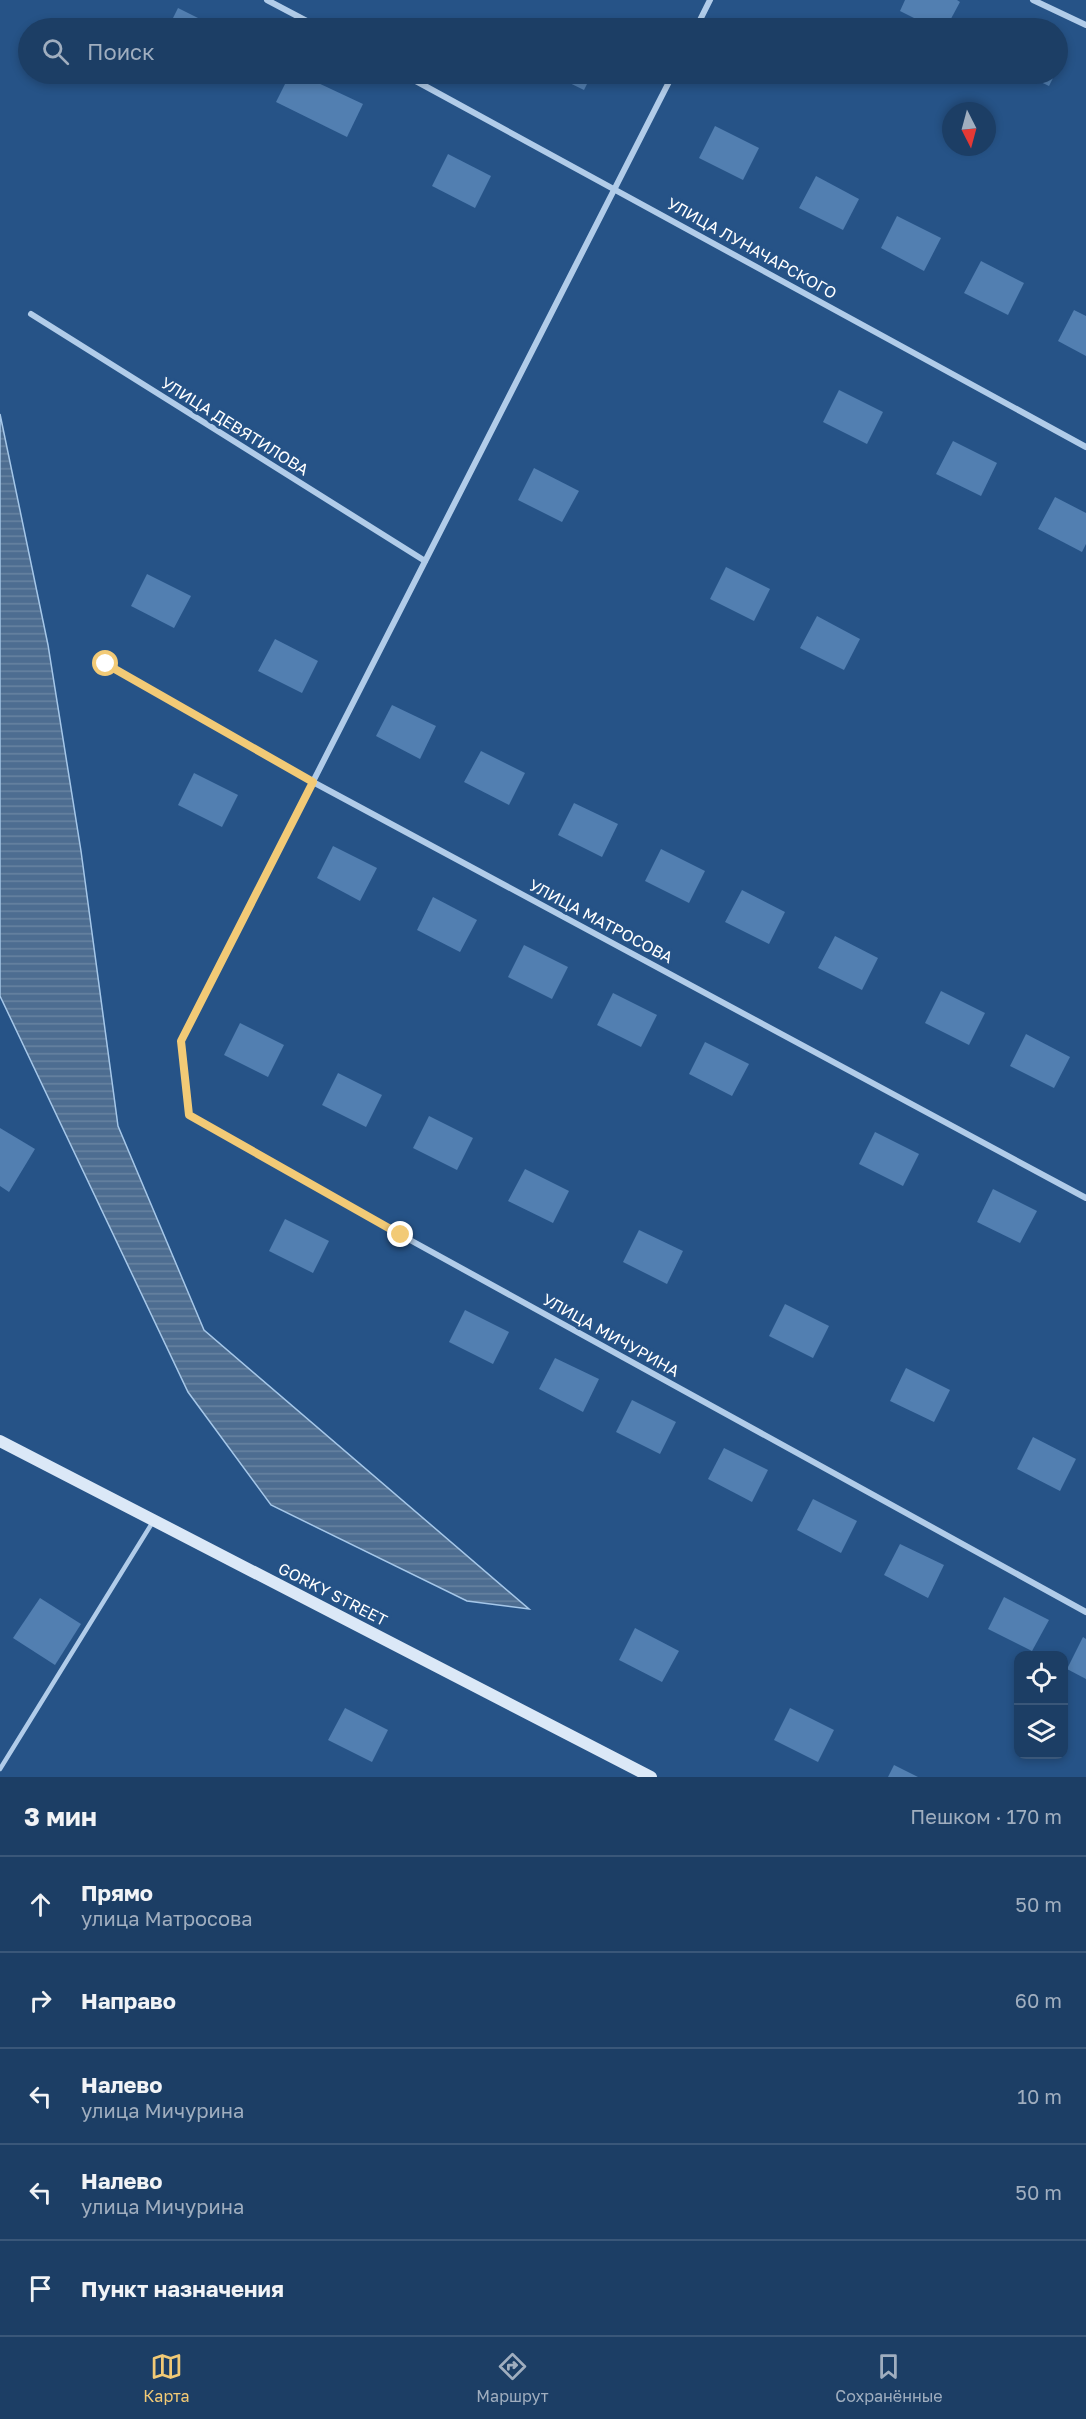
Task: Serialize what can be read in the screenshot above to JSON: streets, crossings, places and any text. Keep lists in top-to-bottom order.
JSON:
{
  "streets": {
    "main road": ["GORKY STREET"],
    "street": [
      "УЛИЦА ЛУНАЧАРСКОГО",
      "УЛИЦА ДЕВЯТИЛОВА",
      "УЛИЦА МАТРОСОВА",
      "УЛИЦА МИЧУРИНА"
    ]
  },
  "crossings": [
    ["УЛИЦА МАТРОСОВА", "УЛИЦА МИЧУРИНА"]
  ],
  "north": "bottom",
  "page": {
    "search": "Поиск",
    "heading": ["3 мин", "Пешком · 170 m"],
    "list": [
      ["Прямо", "улица Матросова", "50 m"],
      ["Направо", "60 m"],
      ["Налево", "улица Мичурина", "10 m"],
      ["Налево", "улица Мичурина", "50 m"],
      "Пункт назначения"
    ],
    "nav": ["Карта", "Маршрут", "Сохранённые"]
  }
}
